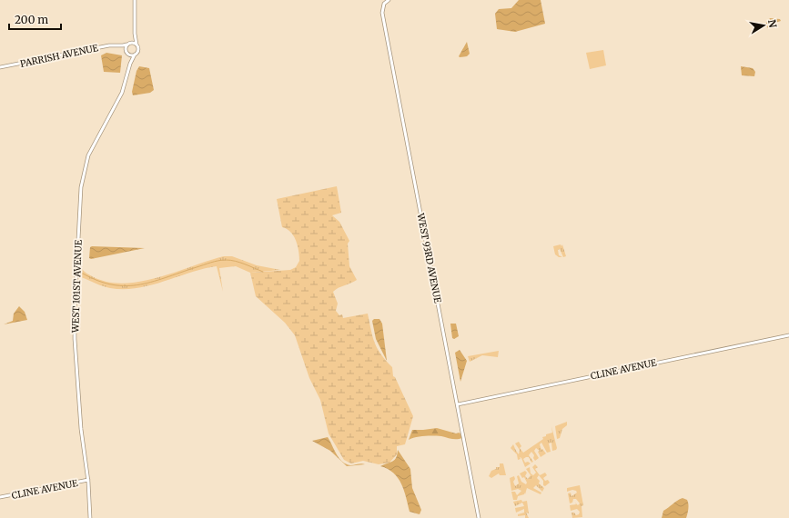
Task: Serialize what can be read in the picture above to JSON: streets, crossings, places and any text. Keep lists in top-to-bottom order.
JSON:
{
  "streets": {
    "street": [
      "PARRISH AVENUE",
      "WEST 93RD AVENUE",
      "WEST 101ST AVENUE",
      "CLINE AVENUE"
    ]
  },
  "crossings": [
    ["WEST 93RD AVENUE", "CLINE AVENUE"],
    ["WEST 101ST AVENUE", "CLINE AVENUE"]
  ],
  "scale_bar": "200 m",
  "north": "right"
}
